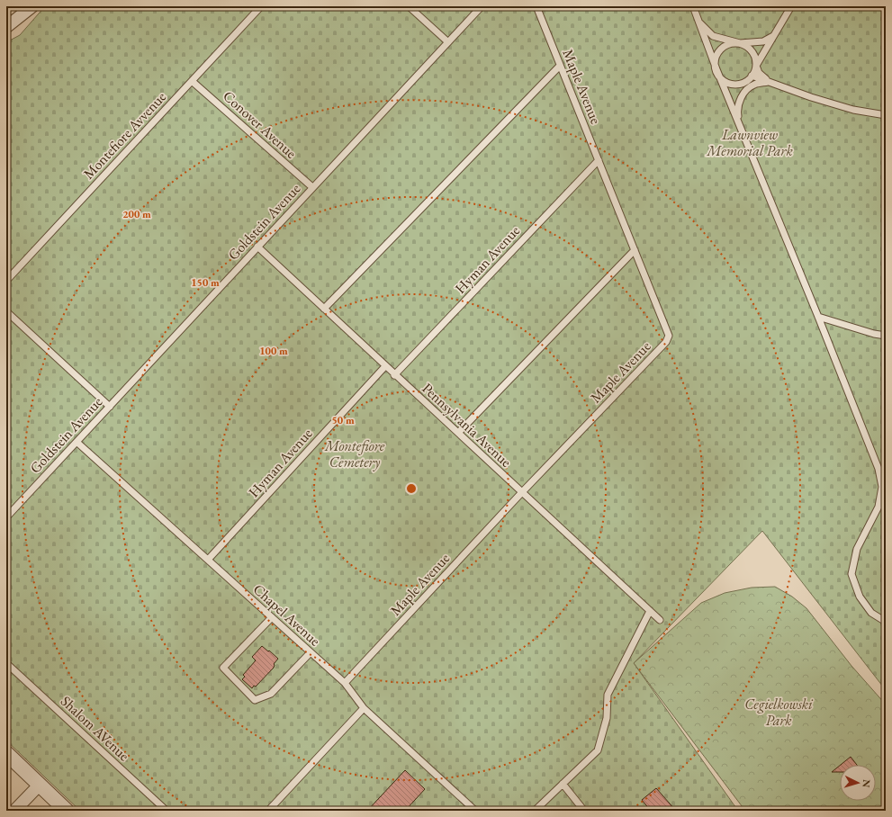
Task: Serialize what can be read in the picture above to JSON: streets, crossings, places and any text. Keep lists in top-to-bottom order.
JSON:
{
  "streets": {
    "lane": [
      "Maple Avenue",
      "Conover Avenue",
      "Montefiore Avvenue",
      "Goldstein Avenue",
      "Hyman Avenue",
      "Pennsylvania Avenue",
      "Chapel Avenue",
      "Shalom AVenue"
    ]
  },
  "crossings": [
    ["Maple Avenue", "Hyman Avenue"],
    ["Maple Avenue", "Pennsylvania Avenue"],
    ["Maple Avenue", "Chapel Avenue"],
    ["Conover Avenue", "Montefiore Avvenue"],
    ["Conover Avenue", "Goldstein Avenue"],
    ["Goldstein Avenue", "Pennsylvania Avenue"],
    ["Goldstein Avenue", "Chapel Avenue"],
    ["Hyman Avenue", "Pennsylvania Avenue"],
    ["Hyman Avenue", "Chapel Avenue"]
  ],
  "parks": ["Lawnview Memorial Park", "Montefiore Cemetery", "Cegielkowski Park"],
  "north": "right",
  "rings": [
    "200 m",
    "150 m",
    "100 m",
    "50 m"
  ]
}
